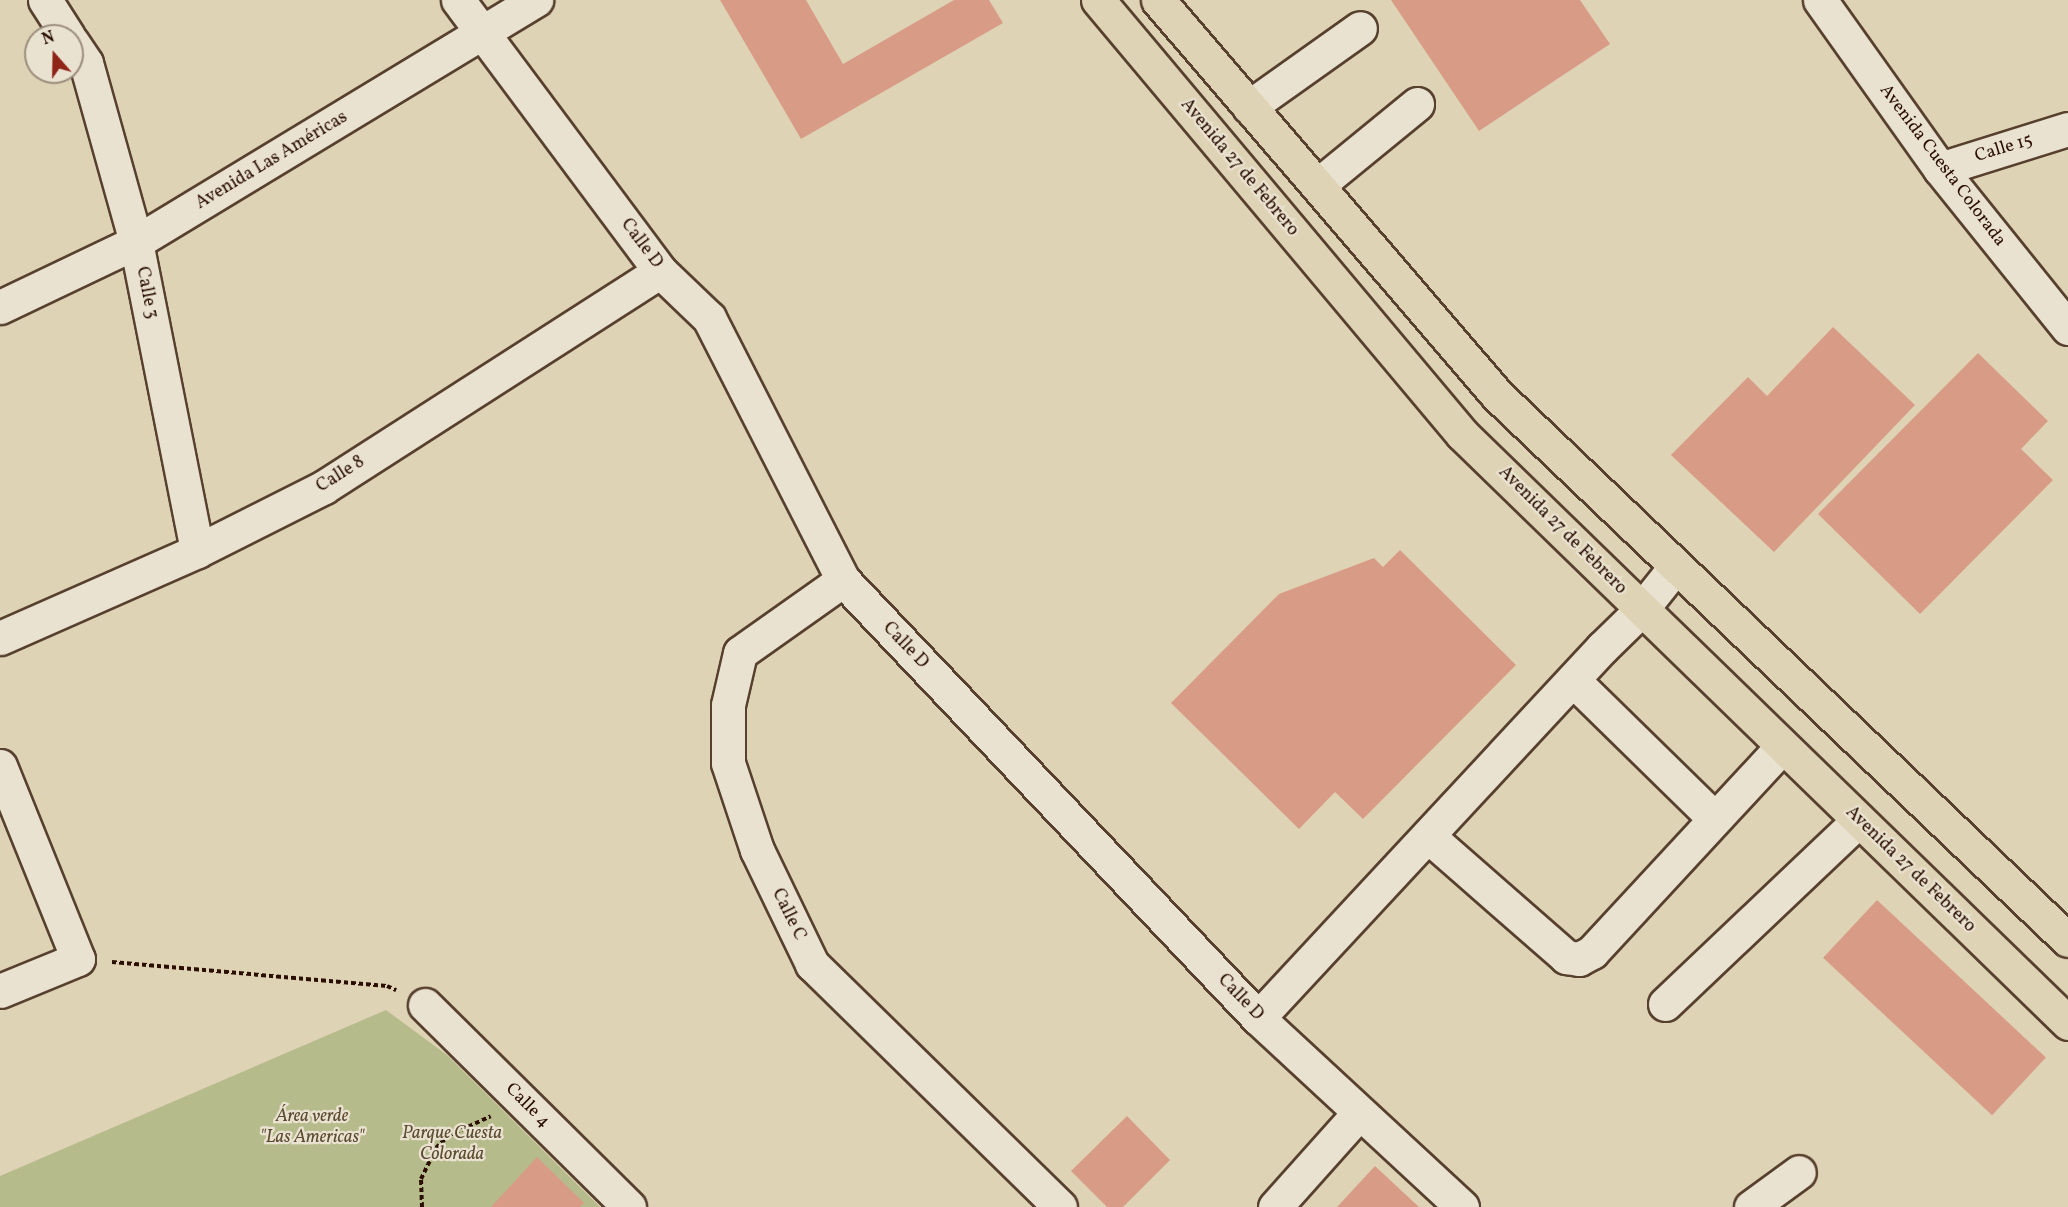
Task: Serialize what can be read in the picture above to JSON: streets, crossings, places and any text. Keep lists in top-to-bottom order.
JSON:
{
  "streets": {
    "main road": ["Avenida 27 de Febrero"],
    "street": [
      "Calle 15",
      "Avenida Las Américas",
      "Avenida Cuesta Colorada",
      "Calle D",
      "Calle 3",
      "Calle 8",
      "Calle C",
      "Calle 4"
    ]
  },
  "crossings": [
    ["Calle 15", "Avenida Cuesta Colorada"],
    ["Avenida Las Américas", "Calle D"],
    ["Avenida Las Américas", "Calle 3"],
    ["Calle D", "Calle 8"],
    ["Calle D", "Calle C"],
    ["Calle 3", "Calle 8"]
  ],
  "parks": ["Área verde \"Las Americas\"", "Parque Cuesta Colorada"],
  "north": "top"
}
